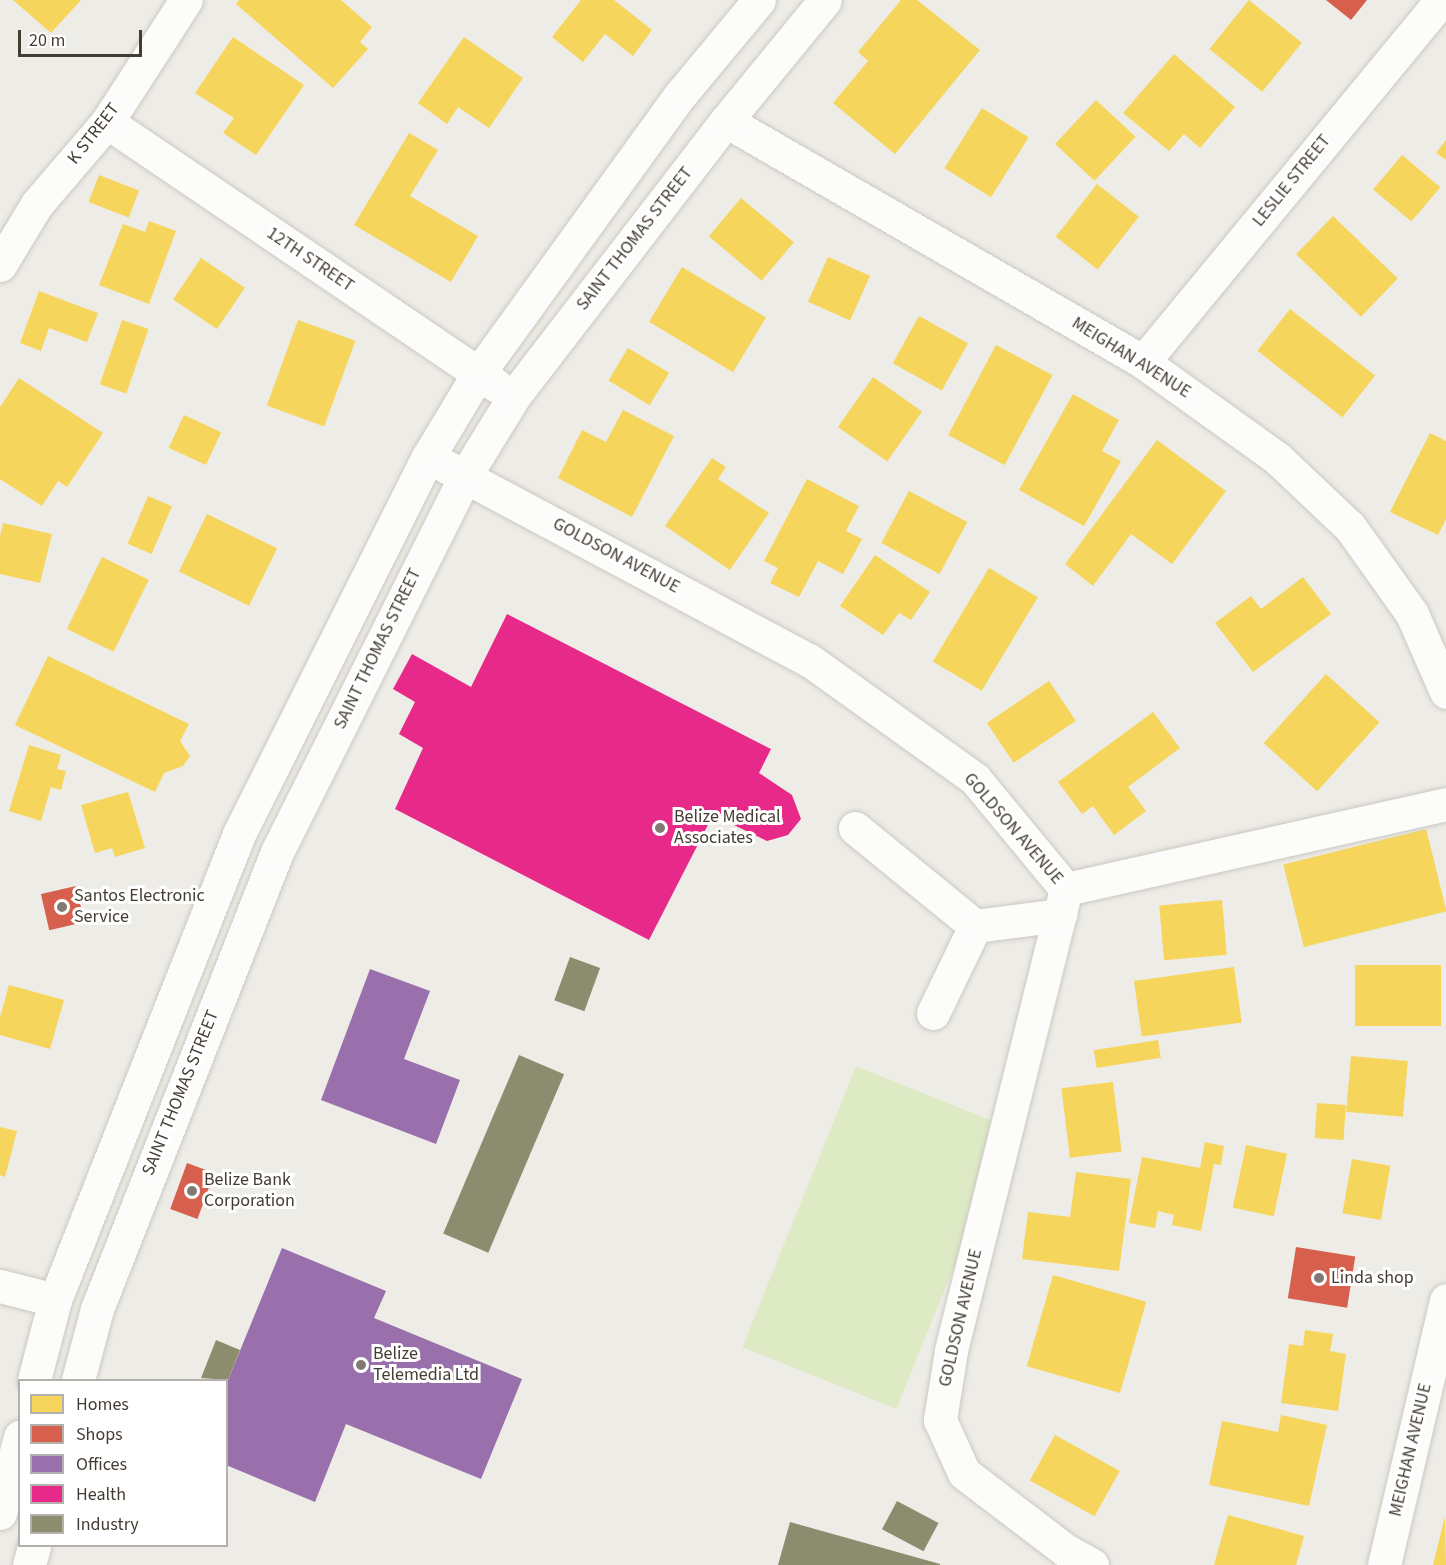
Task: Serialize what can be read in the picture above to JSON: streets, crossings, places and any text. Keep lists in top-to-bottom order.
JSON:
{
  "streets": {
    "street": [
      "K STREET",
      "LESLIE STREET",
      "SAINT THOMAS STREET",
      "12TH STREET",
      "MEIGHAN AVENUE",
      "GOLDSON AVENUE"
    ]
  },
  "crossings": [
    ["K STREET", "12TH STREET"],
    ["LESLIE STREET", "MEIGHAN AVENUE"],
    ["SAINT THOMAS STREET", "12TH STREET"],
    ["SAINT THOMAS STREET", "MEIGHAN AVENUE"],
    ["SAINT THOMAS STREET", "GOLDSON AVENUE"]
  ],
  "places": [
    "Belize Medical Associates",
    "Santos Electronic Service",
    "Belize Bank Corporation",
    "Linda shop",
    "Belize Telemedia Ltd"
  ],
  "legend": [
    "Homes",
    "Shops",
    "Offices",
    "Health",
    "Industry"
  ],
  "scale_bar": "20 m"
}
